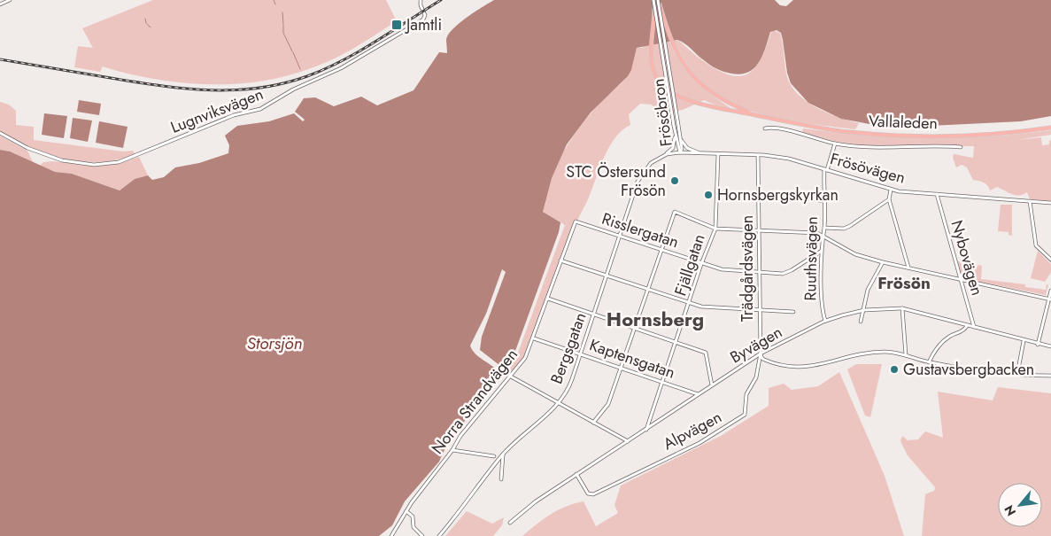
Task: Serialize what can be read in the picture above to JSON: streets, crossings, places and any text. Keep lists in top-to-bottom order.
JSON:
{
  "streets": {
    "main road": ["Frösöbron", "Vallaleden"],
    "street": [
      "Lugnviksvägen",
      "Frösövägen",
      "Risslergatan",
      "Nybovägen",
      "Ruuthsvägen",
      "Fjällgatan",
      "Trädgårdsvägen",
      "Byvägen",
      "Bergsgatan",
      "Kaptensgatan",
      "Norra Strandvägen",
      "Alpvägen"
    ]
  },
  "crossings": [
    ["Frösöbron", "Vallaleden"],
    ["Frösöbron", "Frösövägen"],
    ["Frösöbron", "Bergsgatan"],
    ["Frösövägen", "Nybovägen"],
    ["Frösövägen", "Ruuthsvägen"],
    ["Frösövägen", "Fjällgatan"],
    ["Frösövägen", "Trädgårdsvägen"],
    ["Frösövägen", "Bergsgatan"],
    ["Risslergatan", "Ruuthsvägen"],
    ["Risslergatan", "Fjällgatan"],
    ["Risslergatan", "Trädgårdsvägen"],
    ["Risslergatan", "Bergsgatan"],
    ["Risslergatan", "Norra Strandvägen"],
    ["Nybovägen", "Byvägen"],
    ["Ruuthsvägen", "Byvägen"],
    ["Fjällgatan", "Byvägen"],
    ["Fjällgatan", "Kaptensgatan"],
    ["Trädgårdsvägen", "Byvägen"],
    ["Trädgårdsvägen", "Alpvägen"],
    ["Byvägen", "Kaptensgatan"],
    ["Byvägen", "Alpvägen"],
    ["Bergsgatan", "Kaptensgatan"],
    ["Kaptensgatan", "Norra Strandvägen"]
  ],
  "districts": ["Frösön", "Hornsberg"],
  "water": ["Storsjön"],
  "places": {
    "transit": ["Jamtli"],
    "other": ["STC Östersund Frösön", "Hornsbergskyrkan", "Gustavsbergbacken"]
  },
  "north": "bottom left"
}
